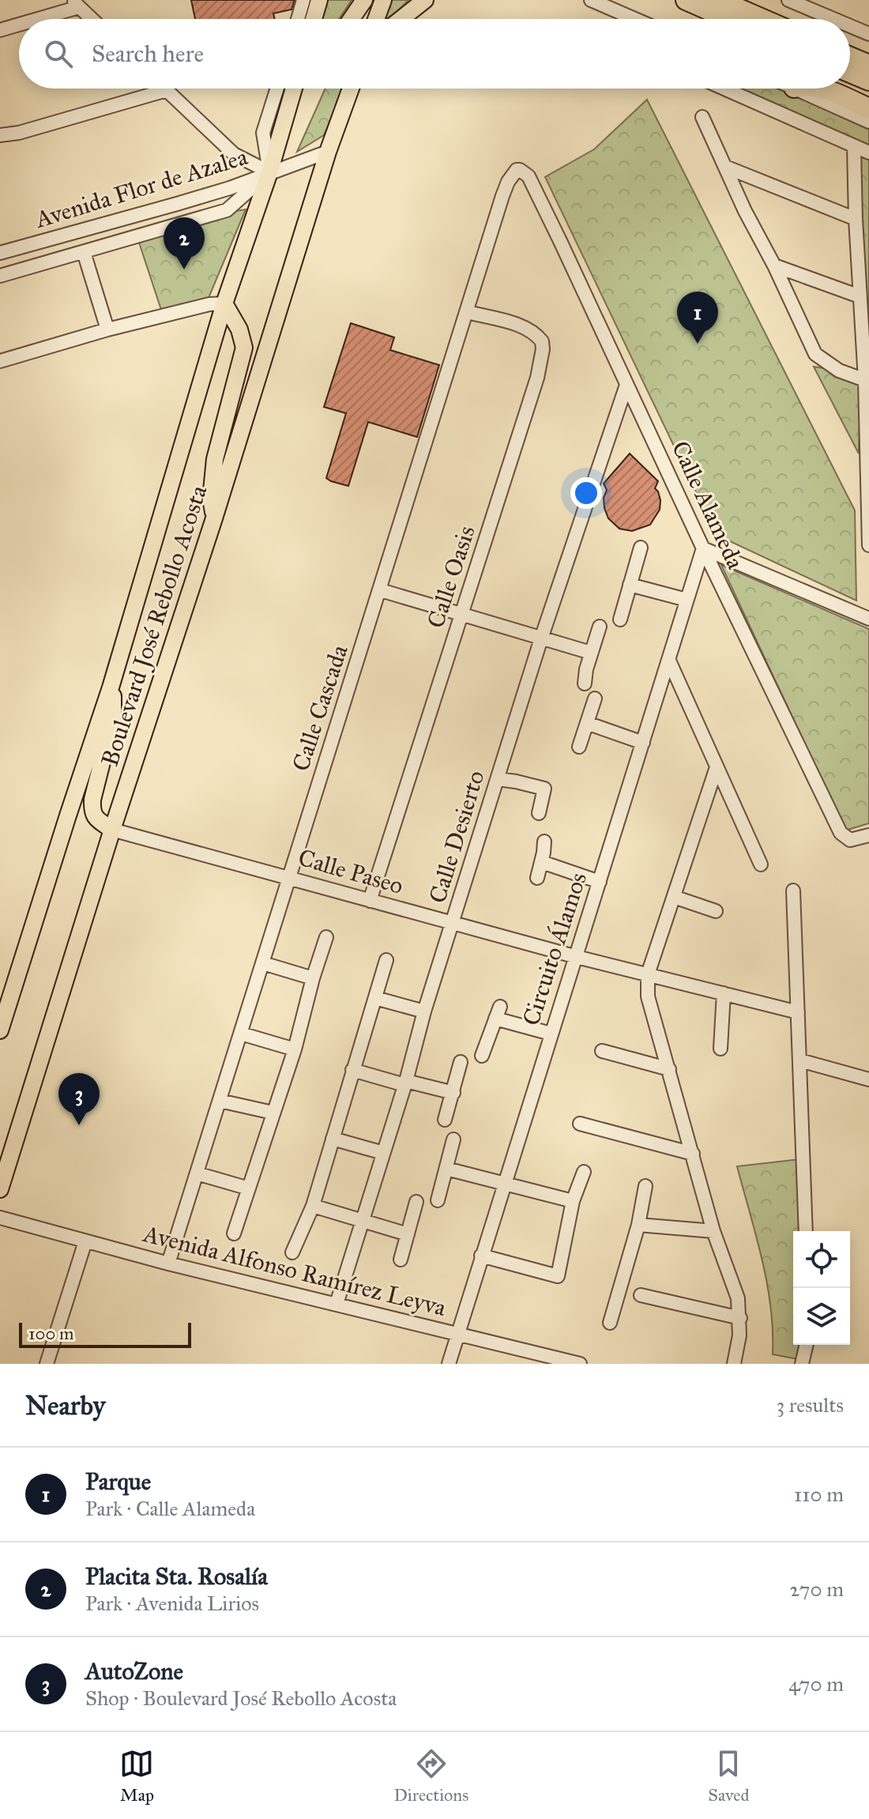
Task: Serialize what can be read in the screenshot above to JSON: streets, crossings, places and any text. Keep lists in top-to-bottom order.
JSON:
{
  "streets": {
    "main road": ["Boulevard José Rebollo Acosta"],
    "street": [
      "Avenida Flor de Azalea",
      "Calle Alameda",
      "Calle Oasis",
      "Calle Cascada",
      "Calle Desierto",
      "Calle Paseo",
      "Circuito Álamos",
      "Avenida Alfonso Ramírez Leyva"
    ]
  },
  "crossings": [
    ["Avenida Flor de Azalea", "Boulevard José Rebollo Acosta"],
    ["Calle Alameda", "Calle Cascada"],
    ["Calle Alameda", "Calle Desierto"],
    ["Calle Alameda", "Circuito Álamos"],
    ["Calle Oasis", "Calle Cascada"],
    ["Calle Oasis", "Calle Paseo"],
    ["Boulevard José Rebollo Acosta", "Calle Paseo"],
    ["Calle Cascada", "Calle Paseo"],
    ["Calle Cascada", "Avenida Alfonso Ramírez Leyva"],
    ["Calle Desierto", "Calle Paseo"],
    ["Calle Desierto", "Avenida Alfonso Ramírez Leyva"],
    ["Calle Paseo", "Circuito Álamos"],
    ["Circuito Álamos", "Avenida Alfonso Ramírez Leyva"]
  ],
  "scale_bar": "100 m",
  "page": {
    "search": "Search here",
    "pins": ["2", "1", "3"],
    "scale": "100 m",
    "heading": ["Nearby", "3 results"],
    "list": [
      {
        "mark": "1",
        "name": "Parque",
        "note": "Park · Calle Alameda",
        "value": "110 m"
      },
      {
        "mark": "2",
        "name": "Placita Sta. Rosalía",
        "note": "Park · Avenida Lirios",
        "value": "270 m"
      },
      {
        "mark": "3",
        "name": "AutoZone",
        "note": "Shop · Boulevard José Rebollo Acosta",
        "value": "470 m"
      }
    ],
    "nav": ["Map", "Directions", "Saved"]
  }
}
